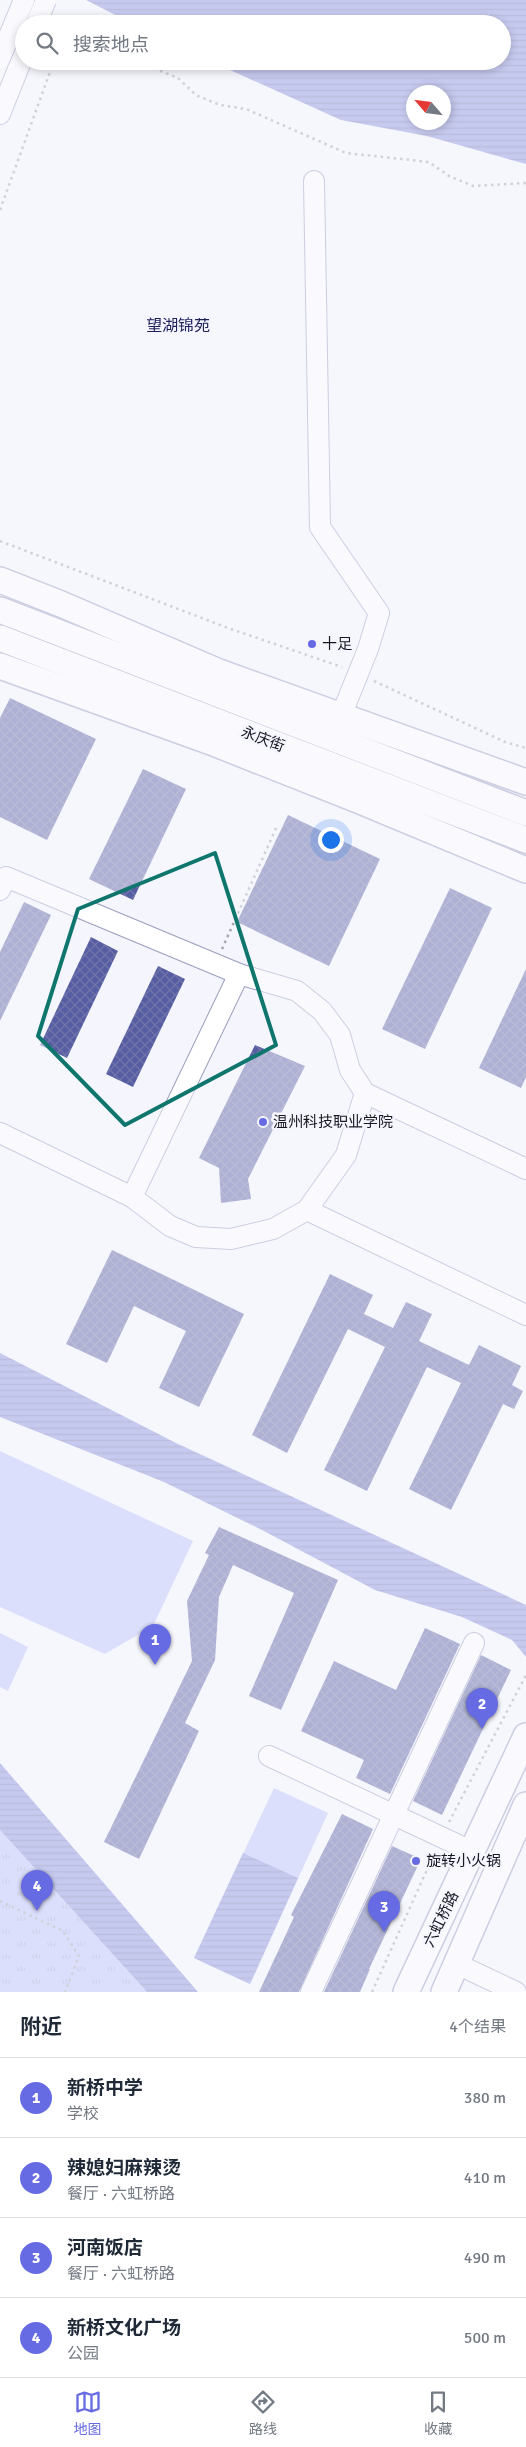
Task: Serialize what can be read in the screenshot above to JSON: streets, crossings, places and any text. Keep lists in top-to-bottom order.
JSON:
{
  "streets": {
    "main road": ["永庆街", "六虹桥路"]
  },
  "districts": ["望湖锦苑"],
  "places": ["十足", "温州科技职业学院", "旋转小火锅"],
  "north": "top left",
  "page": {
    "search": "搜索地点",
    "pins": [
      "1",
      "2",
      "4",
      "3"
    ],
    "heading": ["附近", "4个结果"],
    "list": [
      {
        "mark": "1",
        "name": "新桥中学",
        "note": "学校",
        "value": "380 m"
      },
      {
        "mark": "2",
        "name": "辣媳妇麻辣烫",
        "note": "餐厅 · 六虹桥路",
        "value": "410 m"
      },
      {
        "mark": "3",
        "name": "河南饭店",
        "note": "餐厅 · 六虹桥路",
        "value": "490 m"
      },
      {
        "mark": "4",
        "name": "新桥文化广场",
        "note": "公园",
        "value": "500 m"
      }
    ],
    "nav": ["地图", "路线", "收藏"]
  }
}
